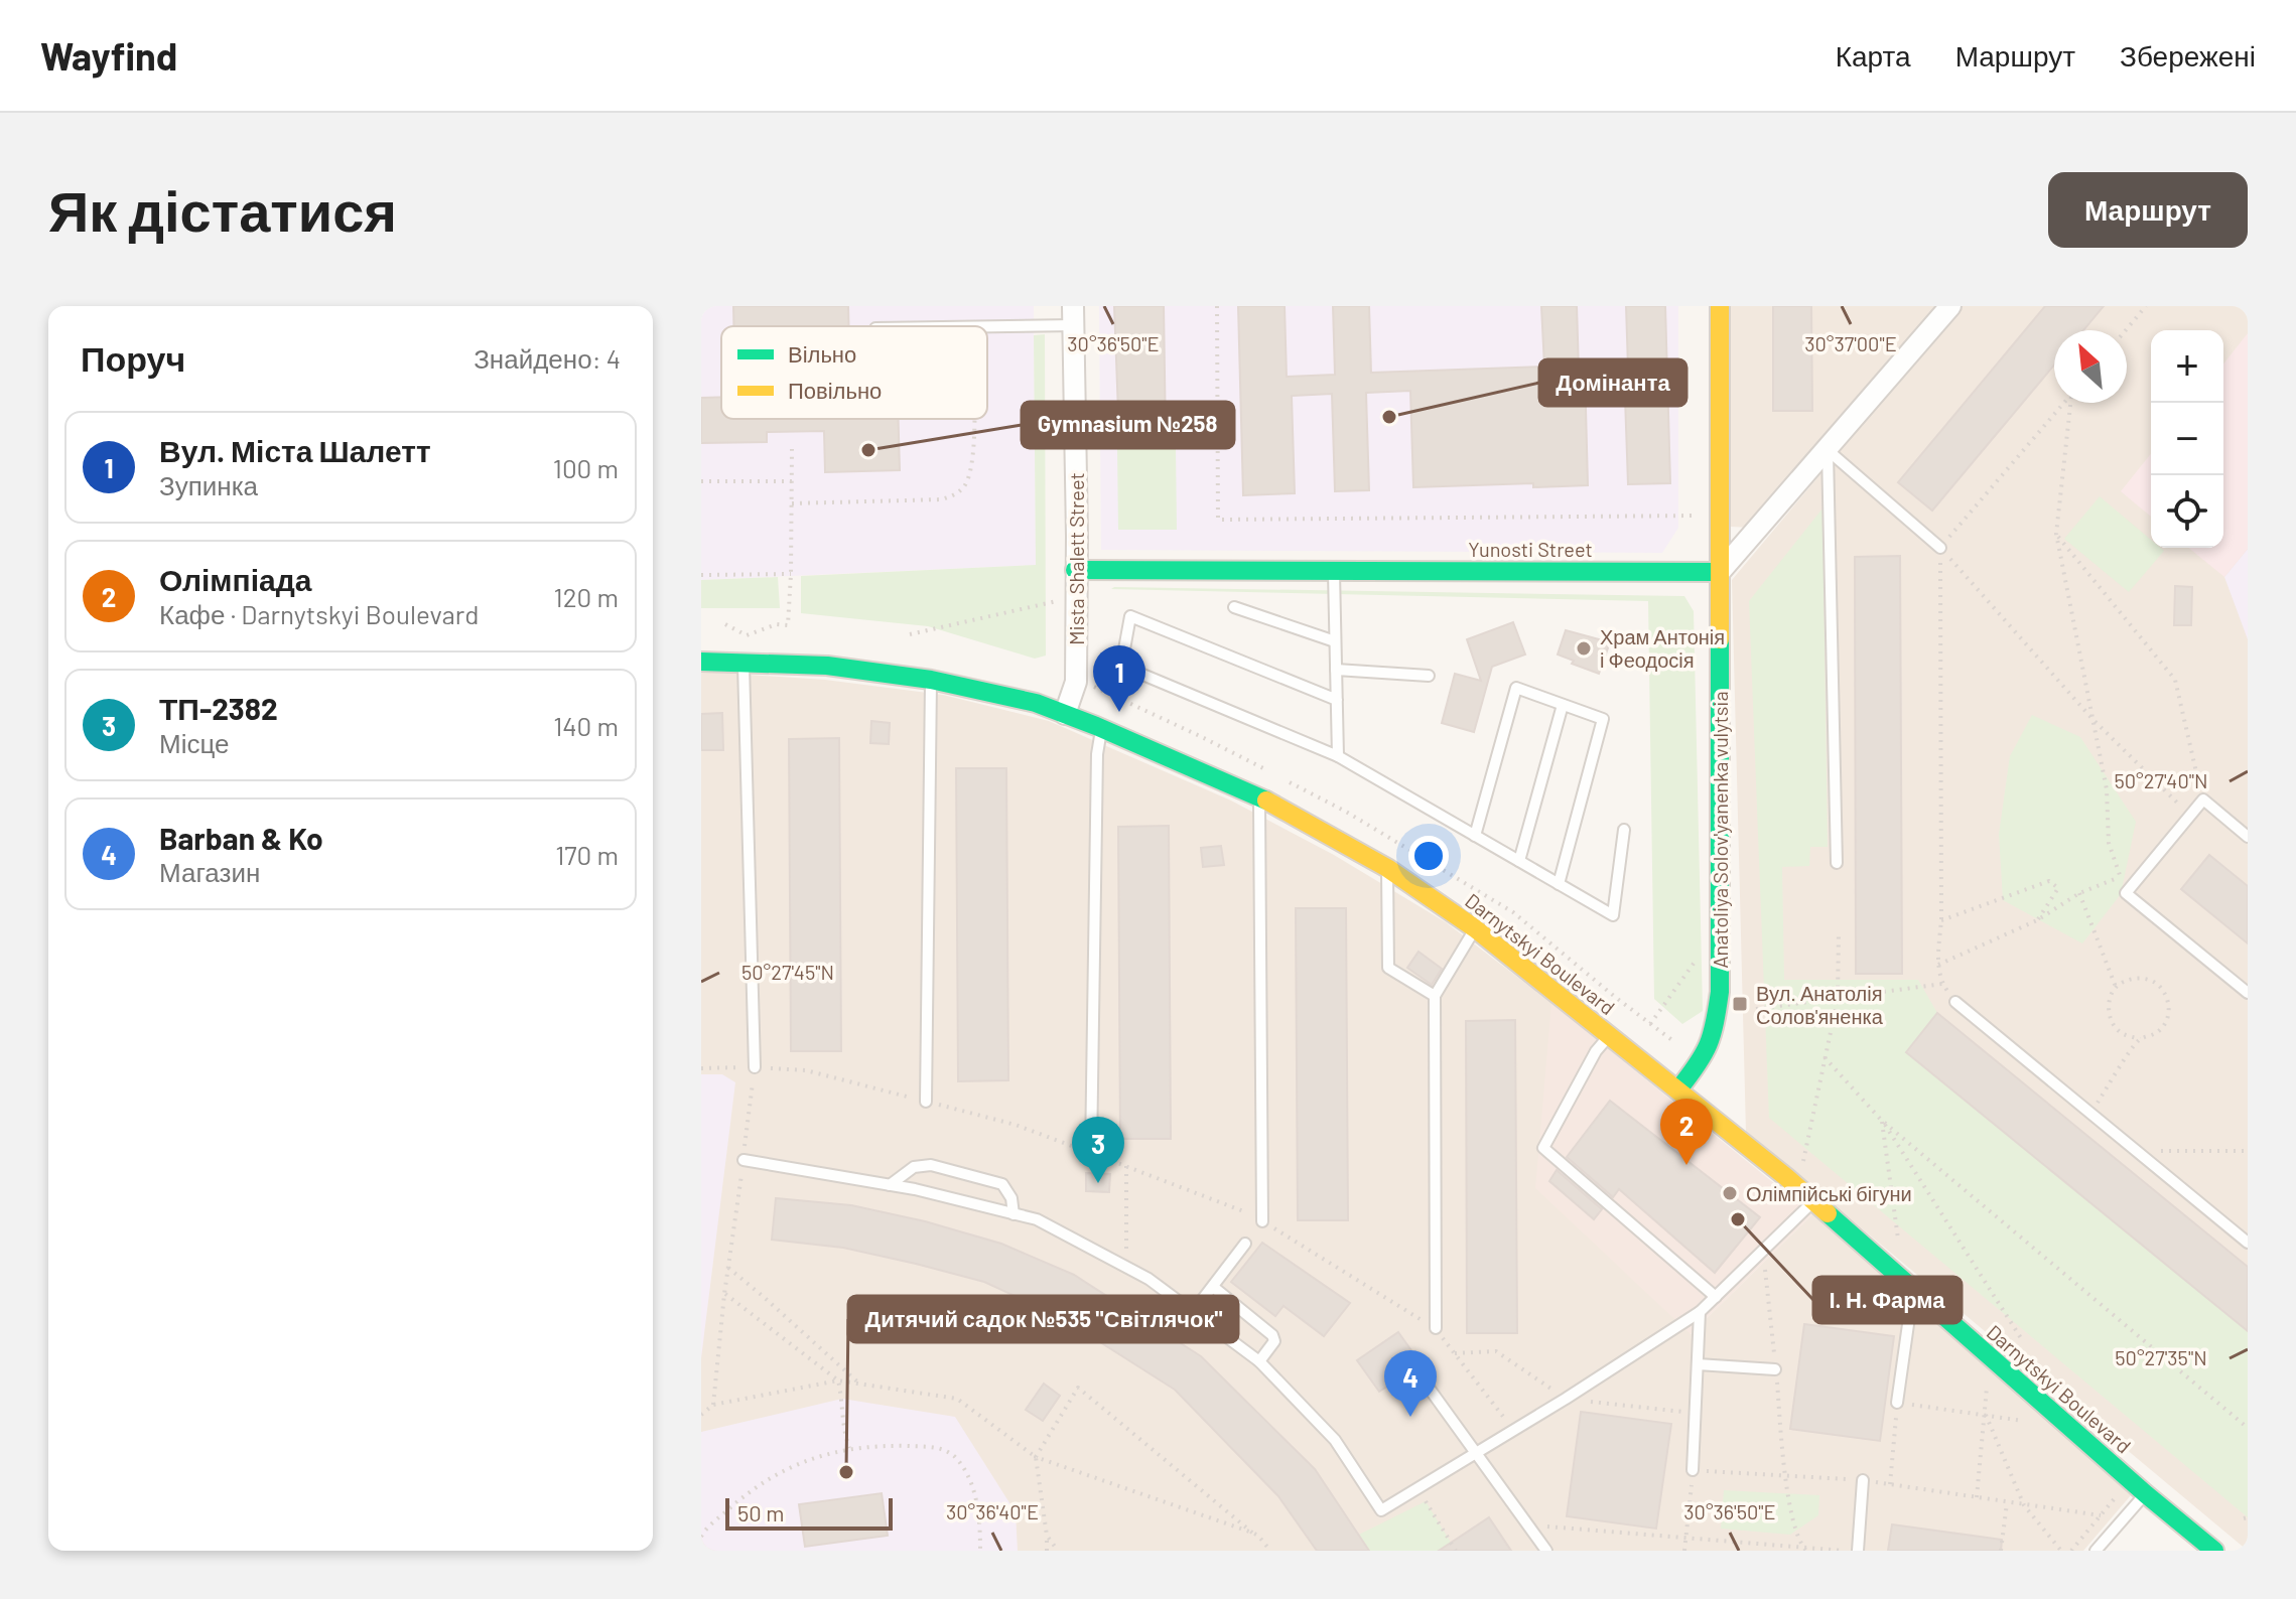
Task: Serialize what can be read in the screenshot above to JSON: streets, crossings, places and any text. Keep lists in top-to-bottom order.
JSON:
{
  "streets": {
    "street": [
      "Yunosti Street",
      "Mista Shalett Street",
      "Anatoliya Solov'yanenka vulytsia",
      "Darnytskyi Boulevard"
    ]
  },
  "crossings": [
    ["Yunosti Street", "Mista Shalett Street"],
    ["Yunosti Street", "Anatoliya Solov'yanenka vulytsia"],
    ["Mista Shalett Street", "Darnytskyi Boulevard"],
    ["Anatoliya Solov'yanenka vulytsia", "Darnytskyi Boulevard"]
  ],
  "places": {
    "other": [
      "Домінанта",
      "Gymnasium №258",
      "Храм Антонія і Феодосія",
      "Олімпійські бігуни",
      "І. Н. Фарма",
      "Дитячий садок №535 \"Світлячок\""
    ],
    "transit": ["Вул. Анатолія Солов'яненка"]
  },
  "legend": ["Вільно", "Повільно"],
  "scale_bar": "50 m",
  "north": "top left",
  "page": {
    "header": "Wayfind",
    "nav": ["Карта", "Маршрут", "Збережені"],
    "buttons": "Маршрут",
    "title": "Як дістатися",
    "heading": ["Поруч", "Знайдено: 4"],
    "map_buttons": ["+", "−"],
    "list": [
      {
        "mark": "1",
        "name": "Вул. Міста Шалетт",
        "note": "Зупинка",
        "value": "100 m"
      },
      {
        "mark": "2",
        "name": "Олімпіада",
        "note": "Кафе · Darnytskyi Boulevard",
        "value": "120 m"
      },
      {
        "mark": "3",
        "name": "ТП-2382",
        "note": "Місце",
        "value": "140 m"
      },
      {
        "mark": "4",
        "name": "Barban & Ko",
        "note": "Магазин",
        "value": "170 m"
      }
    ],
    "pins": [
      "1",
      "2",
      "3",
      "4"
    ],
    "scale": "50 m"
  },
  "coordinates": [
    "30°36'50\"E",
    "30°37'00\"E",
    "50°27'40\"N",
    "50°27'45\"N",
    "50°27'35\"N",
    "30°36'40\"E"
  ]
}
